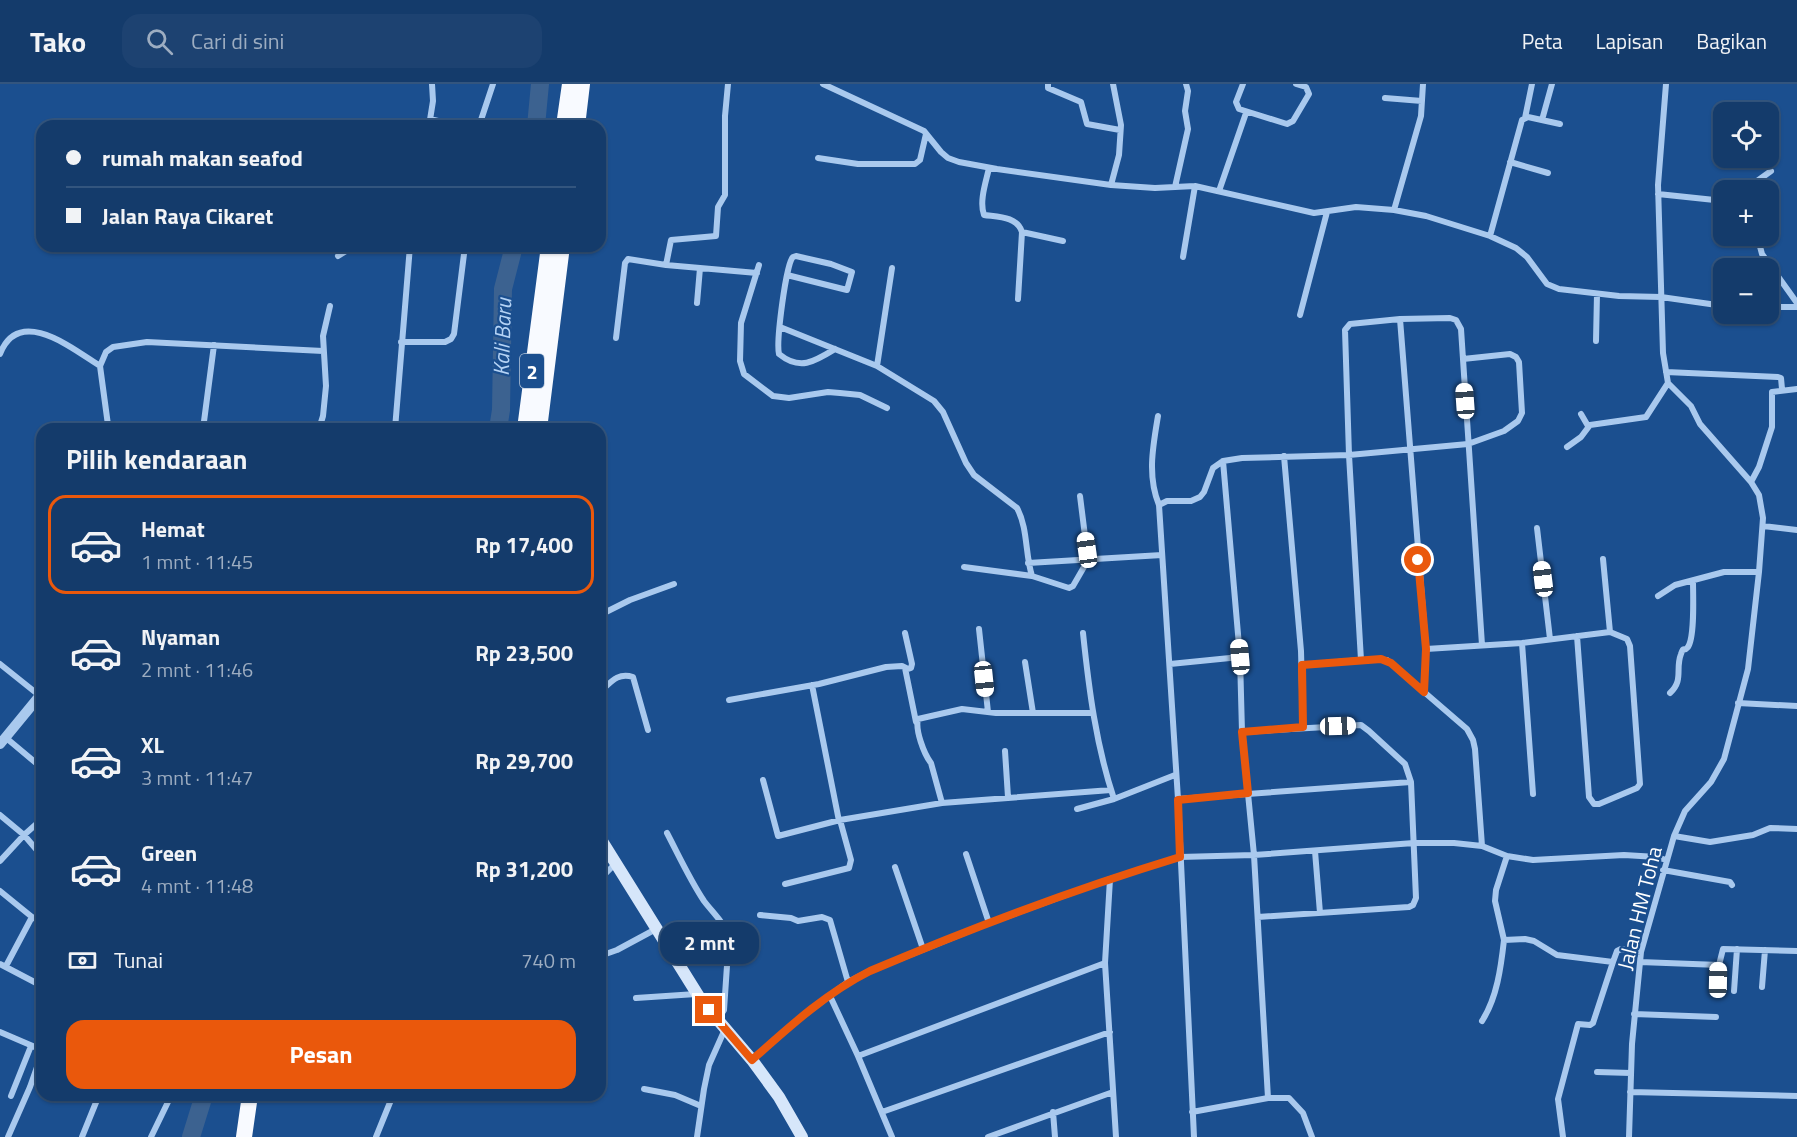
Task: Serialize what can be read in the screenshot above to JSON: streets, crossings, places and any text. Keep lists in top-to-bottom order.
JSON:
{
  "streets": {
    "highway": ["2"],
    "street": ["Jalan HM Toha"]
  },
  "water": ["Kali Baru"],
  "page": {
    "header": "Tako",
    "search": "Cari di sini",
    "nav": ["Peta", "Lapisan", "Bagikan"],
    "map_buttons": ["+", "−"],
    "banner": ["rumah makan seafod", "Jalan Raya Cikaret"],
    "heading": "Pilih kendaraan",
    "list": [
      {
        "name": "Hemat",
        "note": "1 mnt · 11:45",
        "value": "Rp 17,400"
      },
      {
        "name": "Nyaman",
        "note": "2 mnt · 11:46",
        "value": "Rp 23,500"
      },
      {
        "name": "XL",
        "note": "3 mnt · 11:47",
        "value": "Rp 29,700"
      },
      {
        "name": "Green",
        "note": "4 mnt · 11:48",
        "value": "Rp 31,200"
      }
    ],
    "bubble": "2 mnt",
    "pay": ["Tunai", "740 m"],
    "buttons": "Pesan"
  }
}
